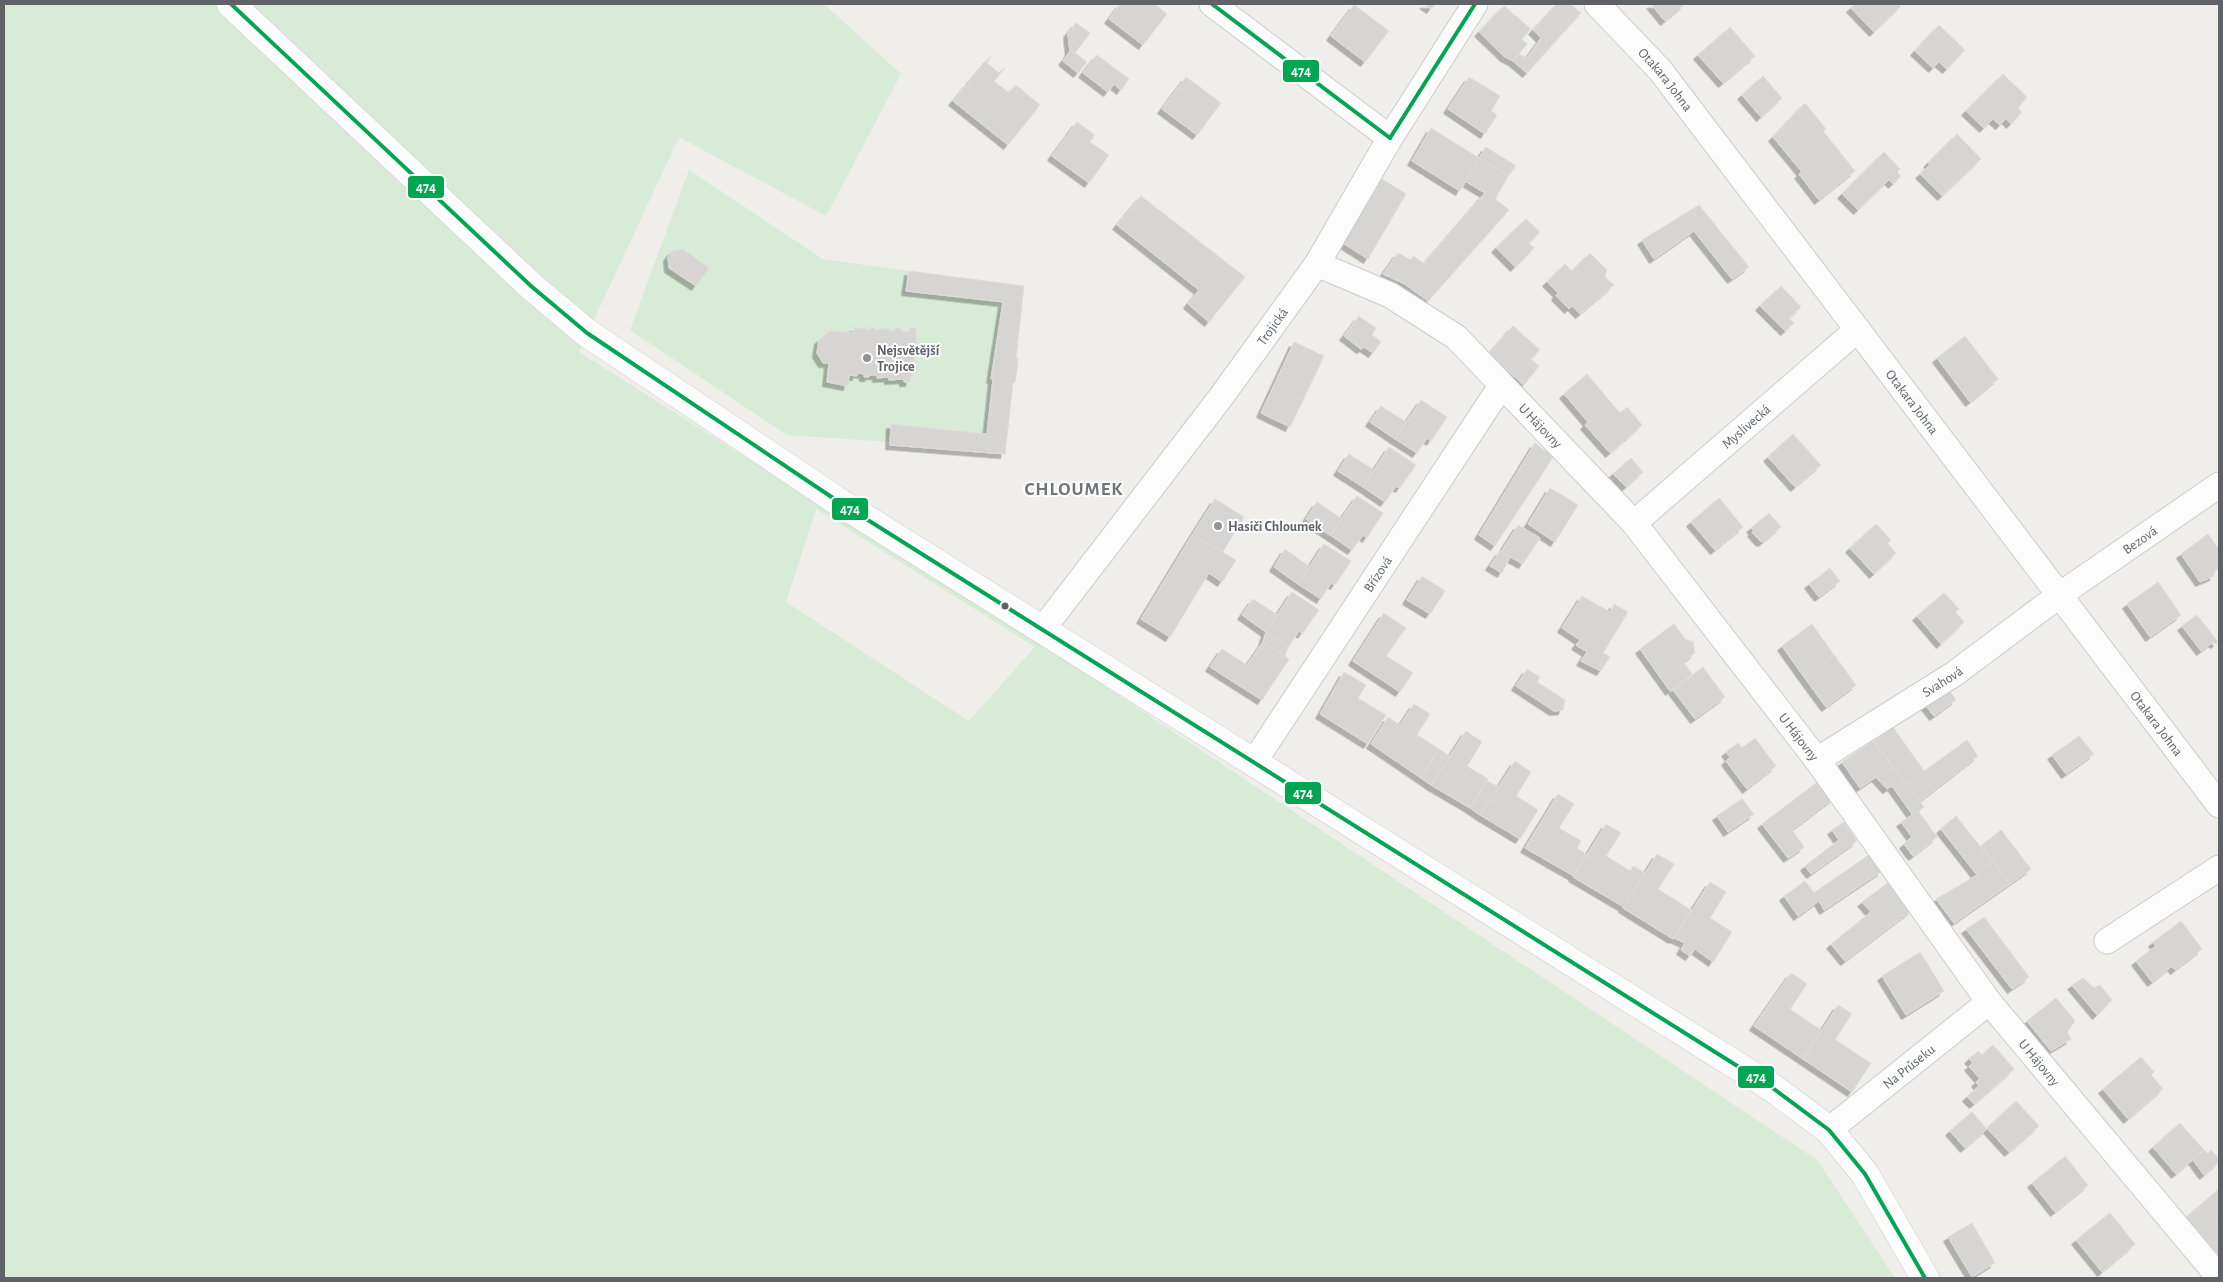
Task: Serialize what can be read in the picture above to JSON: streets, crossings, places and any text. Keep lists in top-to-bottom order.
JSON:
{
  "streets": {
    "street": [
      "Otakara Johna",
      "Trojická",
      "U Hájovny",
      "Myslivecká",
      "Bezová",
      "Břízová",
      "Svahová",
      "Na Průseku"
    ]
  },
  "crossings": [
    ["Otakara Johna", "Myslivecká"],
    ["Otakara Johna", "Bezová"],
    ["Otakara Johna", "Svahová"],
    ["Trojická", "U Hájovny"],
    ["U Hájovny", "Myslivecká"],
    ["U Hájovny", "Břízová"],
    ["U Hájovny", "Svahová"],
    ["U Hájovny", "Na Průseku"],
    ["Bezová", "Svahová"]
  ],
  "districts": ["CHLOUMEK"],
  "places": ["Nejsvětější Trojice", "Hasiči Chloumek"],
  "lines": ["transit line 474"]
}
